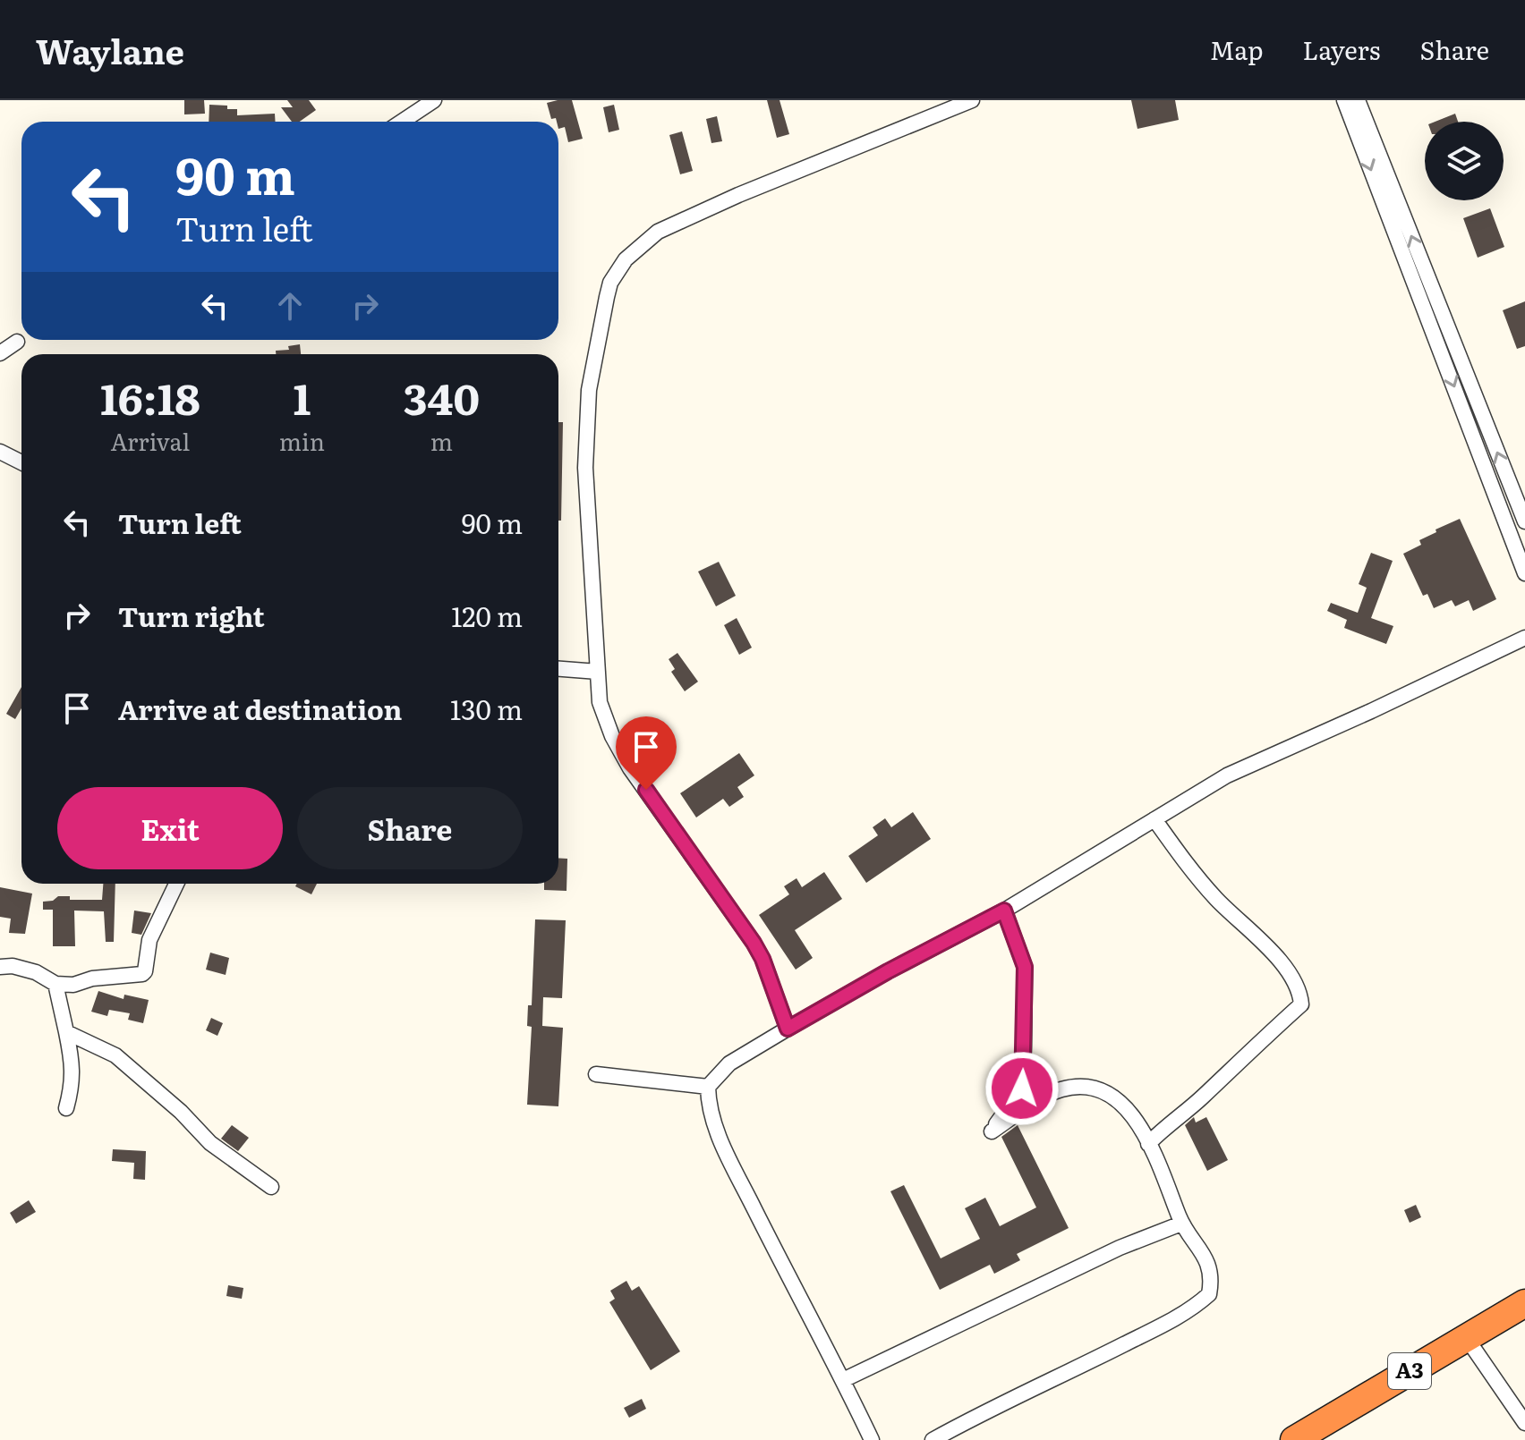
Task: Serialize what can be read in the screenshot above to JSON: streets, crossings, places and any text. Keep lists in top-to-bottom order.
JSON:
{
  "streets": {
    "highway": ["A3"]
  },
  "page": {
    "header": "Waylane",
    "nav": ["Map", "Layers", "Share"],
    "turn": ["90 m", "Turn left"],
    "eta": [
      "16:18",
      "Arrival",
      "1",
      "min",
      "340",
      "m"
    ],
    "list": [
      {
        "name": "Turn left",
        "value": "90 m"
      },
      {
        "name": "Turn right",
        "value": "120 m"
      },
      {
        "name": "Arrive at destination",
        "value": "130 m"
      }
    ],
    "buttons": ["Exit", "Share"]
  }
}
